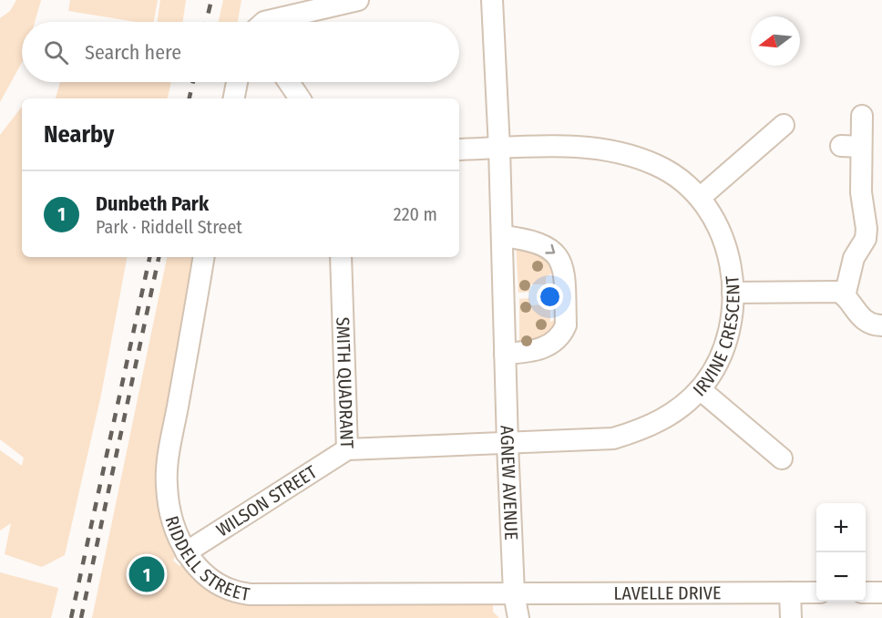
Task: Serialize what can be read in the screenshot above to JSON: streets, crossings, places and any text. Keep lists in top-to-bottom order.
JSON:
{
  "streets": {
    "street": [
      "IRVINE CRESCENT",
      "SMITH QUADRANT",
      "AGNEW AVENUE",
      "WILSON STREET",
      "RIDDELL STREET",
      "LAVELLE DRIVE"
    ]
  },
  "crossings": [
    ["IRVINE CRESCENT", "SMITH QUADRANT"],
    ["IRVINE CRESCENT", "AGNEW AVENUE"],
    ["SMITH QUADRANT", "AGNEW AVENUE"],
    ["SMITH QUADRANT", "WILSON STREET"],
    ["AGNEW AVENUE", "RIDDELL STREET"],
    ["AGNEW AVENUE", "LAVELLE DRIVE"],
    ["WILSON STREET", "RIDDELL STREET"],
    ["RIDDELL STREET", "LAVELLE DRIVE"]
  ],
  "north": "left",
  "page": {
    "search": "Search here",
    "heading": "Nearby",
    "list": [
      {
        "mark": "1",
        "name": "Dunbeth Park",
        "note": "Park · Riddell Street",
        "value": "220 m"
      }
    ],
    "map_buttons": ["+", "−"],
    "pins": "1"
  }
}
